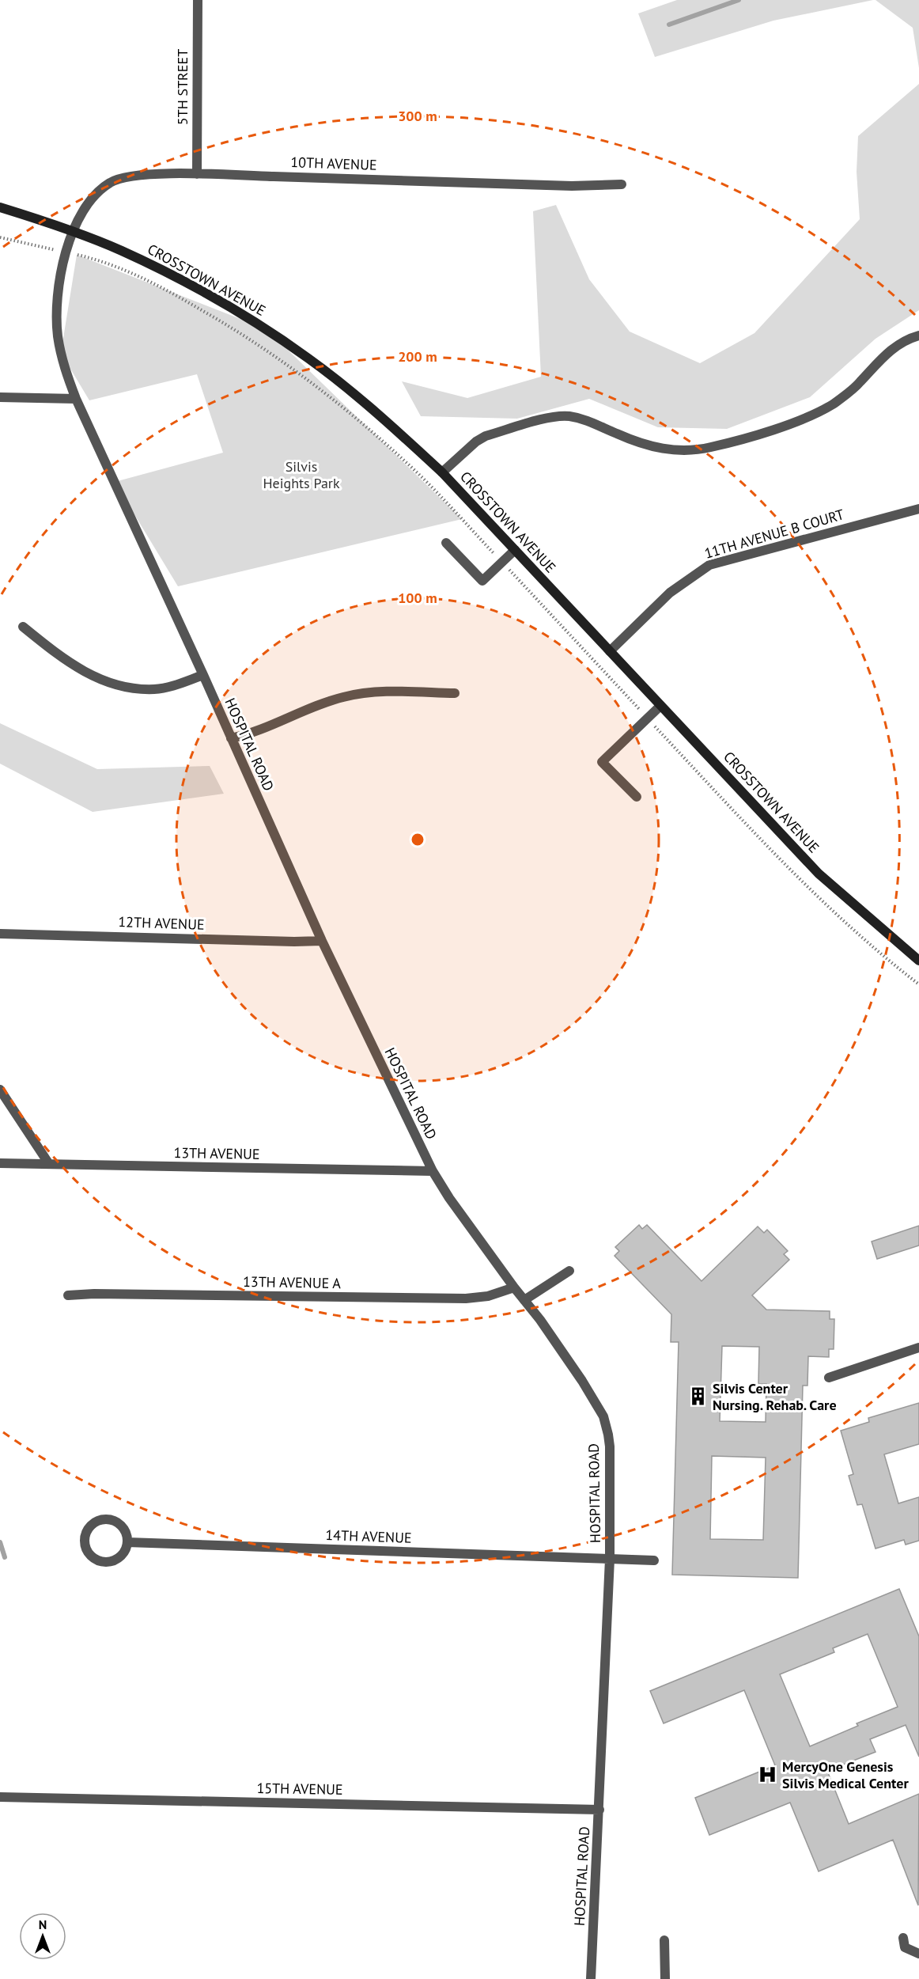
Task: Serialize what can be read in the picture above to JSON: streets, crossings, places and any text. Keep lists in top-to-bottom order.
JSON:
{
  "streets": {
    "street": [
      "5TH STREET",
      "10TH AVENUE",
      "CROSSTOWN AVENUE",
      "11TH AVENUE B COURT",
      "HOSPITAL ROAD",
      "12TH AVENUE",
      "13TH AVENUE",
      "13TH AVENUE A",
      "14TH AVENUE",
      "15TH AVENUE"
    ]
  },
  "crossings": [
    ["5TH STREET", "10TH AVENUE"],
    ["10TH AVENUE", "CROSSTOWN AVENUE"],
    ["10TH AVENUE", "HOSPITAL ROAD"],
    ["CROSSTOWN AVENUE", "11TH AVENUE B COURT"],
    ["CROSSTOWN AVENUE", "HOSPITAL ROAD"],
    ["HOSPITAL ROAD", "12TH AVENUE"],
    ["HOSPITAL ROAD", "13TH AVENUE"],
    ["HOSPITAL ROAD", "13TH AVENUE A"],
    ["HOSPITAL ROAD", "14TH AVENUE"],
    ["HOSPITAL ROAD", "15TH AVENUE"]
  ],
  "parks": ["Silvis Heights Park"],
  "places": {
    "building": ["Silvis Center Nursing. Rehab. Care"],
    "hospital": ["MercyOne Genesis Silvis Medical Center"]
  },
  "north": "top",
  "rings": ["300 m", "200 m", "100 m"]
}
